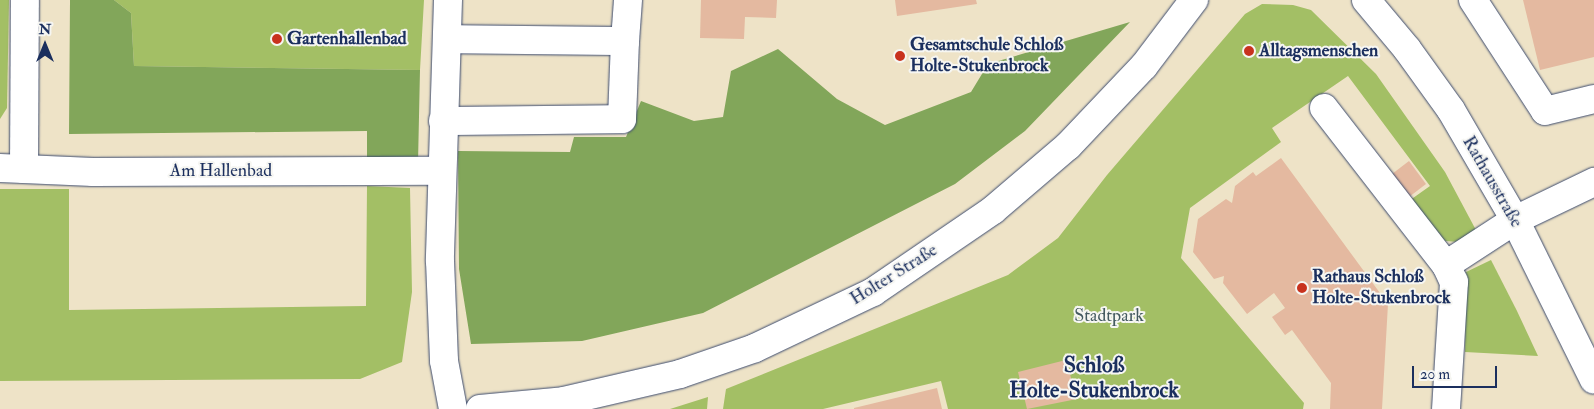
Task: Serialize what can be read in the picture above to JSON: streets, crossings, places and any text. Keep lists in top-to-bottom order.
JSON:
{
  "streets": {
    "street": ["Am Hallenbad", "Rathausstraße", "Holter Straße"]
  },
  "districts": ["Schloß Holte-Stukenbrock"],
  "parks": ["Stadtpark"],
  "places": [
    "Gartenhallenbad",
    "Alltagsmenschen",
    "Gesamtschule Schloß Holte-Stukenbrock",
    "Rathaus Schloß Holte-Stukenbrock"
  ],
  "scale_bar": "20 m",
  "north": "top"
}
